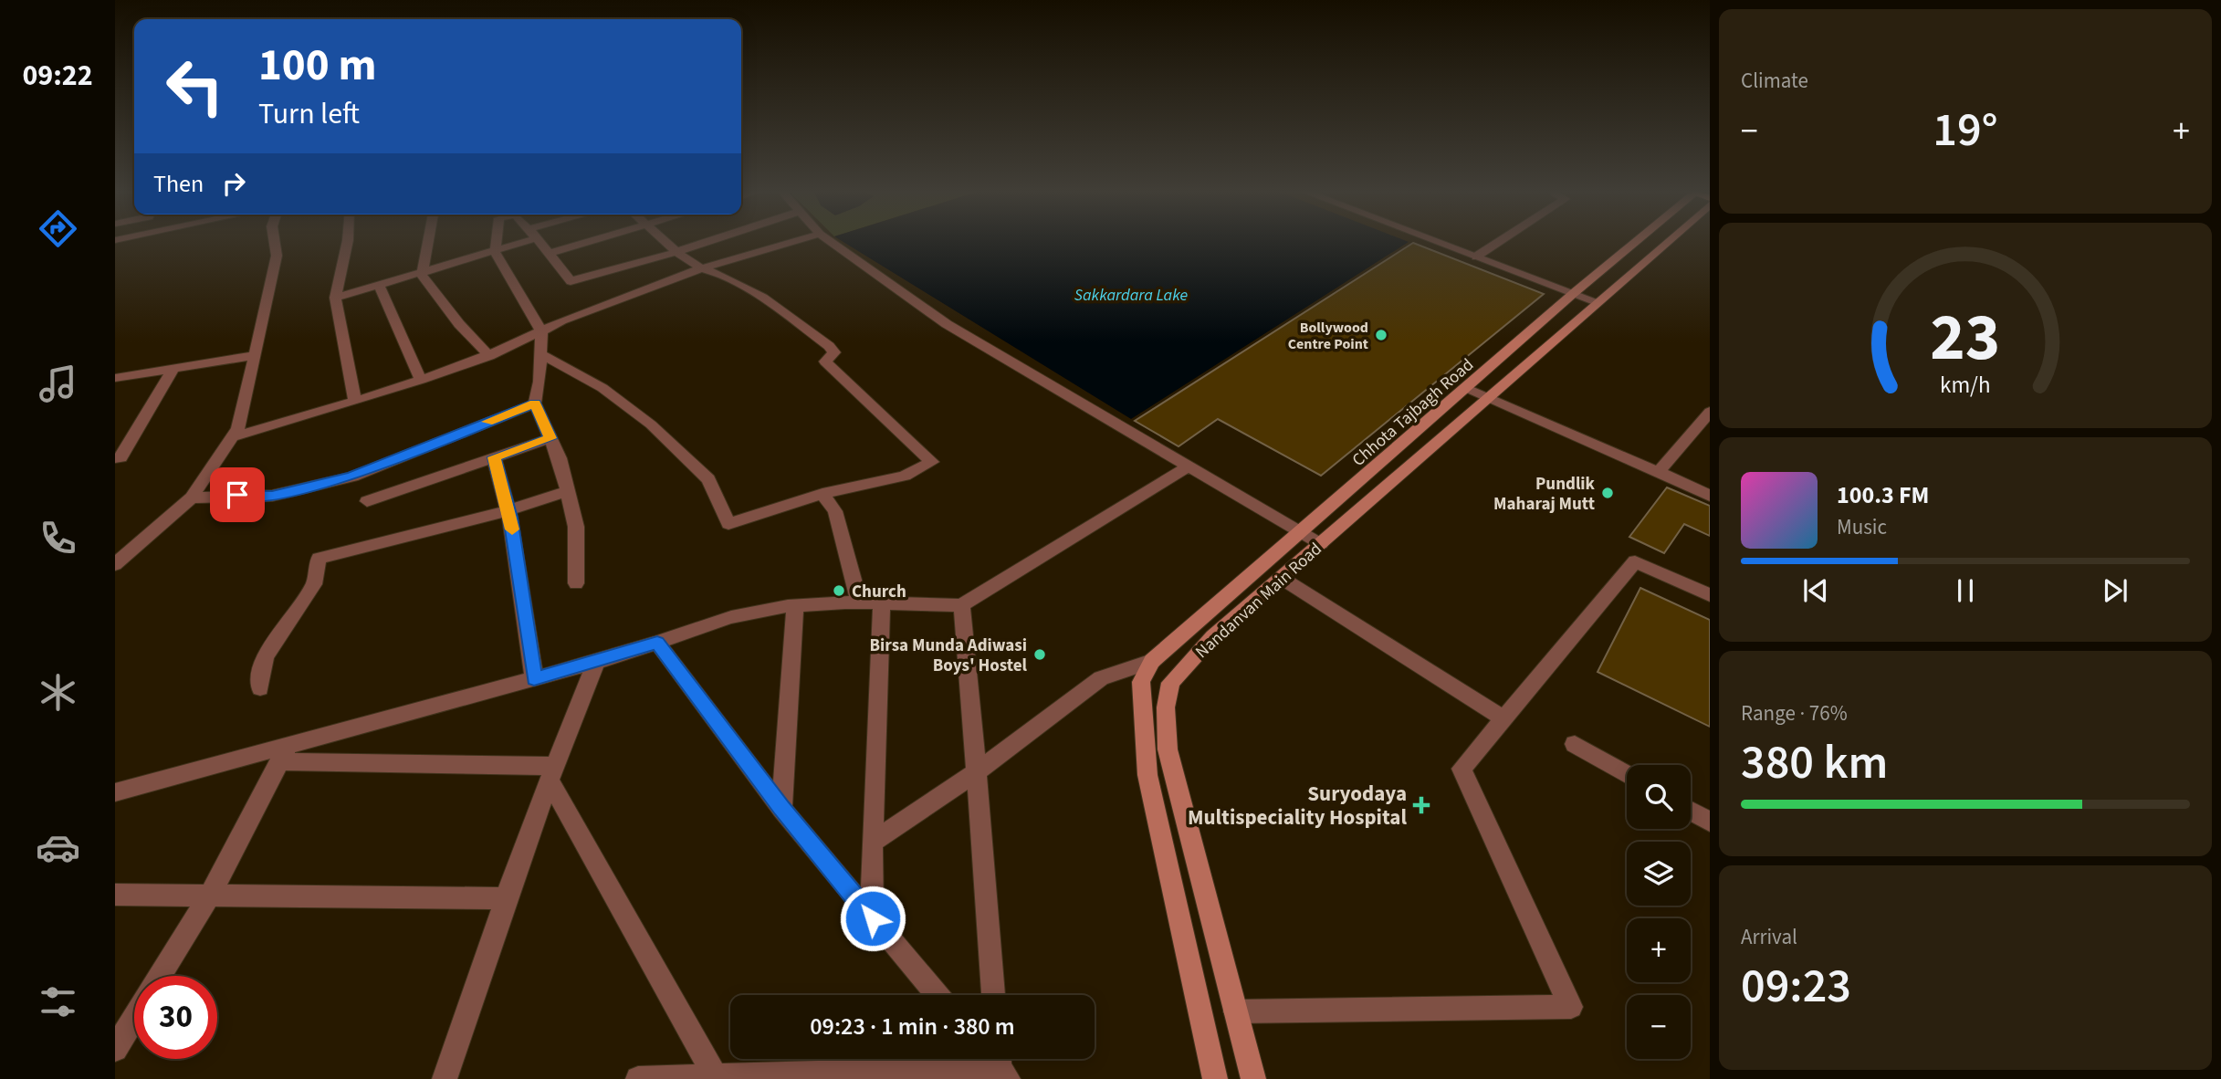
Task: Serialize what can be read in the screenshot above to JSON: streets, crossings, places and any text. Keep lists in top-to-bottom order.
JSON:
{
  "streets": {
    "main road": ["Chhota Tajbagh Road", "Nandanvan Main Road"]
  },
  "water": ["Sakkardara Lake"],
  "places": {
    "other": [
      "Bollywood Centre Point",
      "Pundlik Maharaj Mutt",
      "Church",
      "Birsa Munda Adiwasi Boys' Hostel"
    ],
    "health": ["Suryodaya Multispeciality Hospital"]
  },
  "page": {
    "tabs": "09:22",
    "tile": [
      "Climate",
      ["Range · 76%", "380 km"],
      ["Arrival", "09:23"]
    ],
    "turn": ["100 m", "Turn left"],
    "heat": ["−", "19°", "+"],
    "then": "Then",
    "song": ["100.3 FM", "Music"],
    "map_buttons": ["+", "−"],
    "limit": "30",
    "trip": "09:23 · 1 min · 380 m",
    "gauge": ["23", "km/h"]
  }
}
